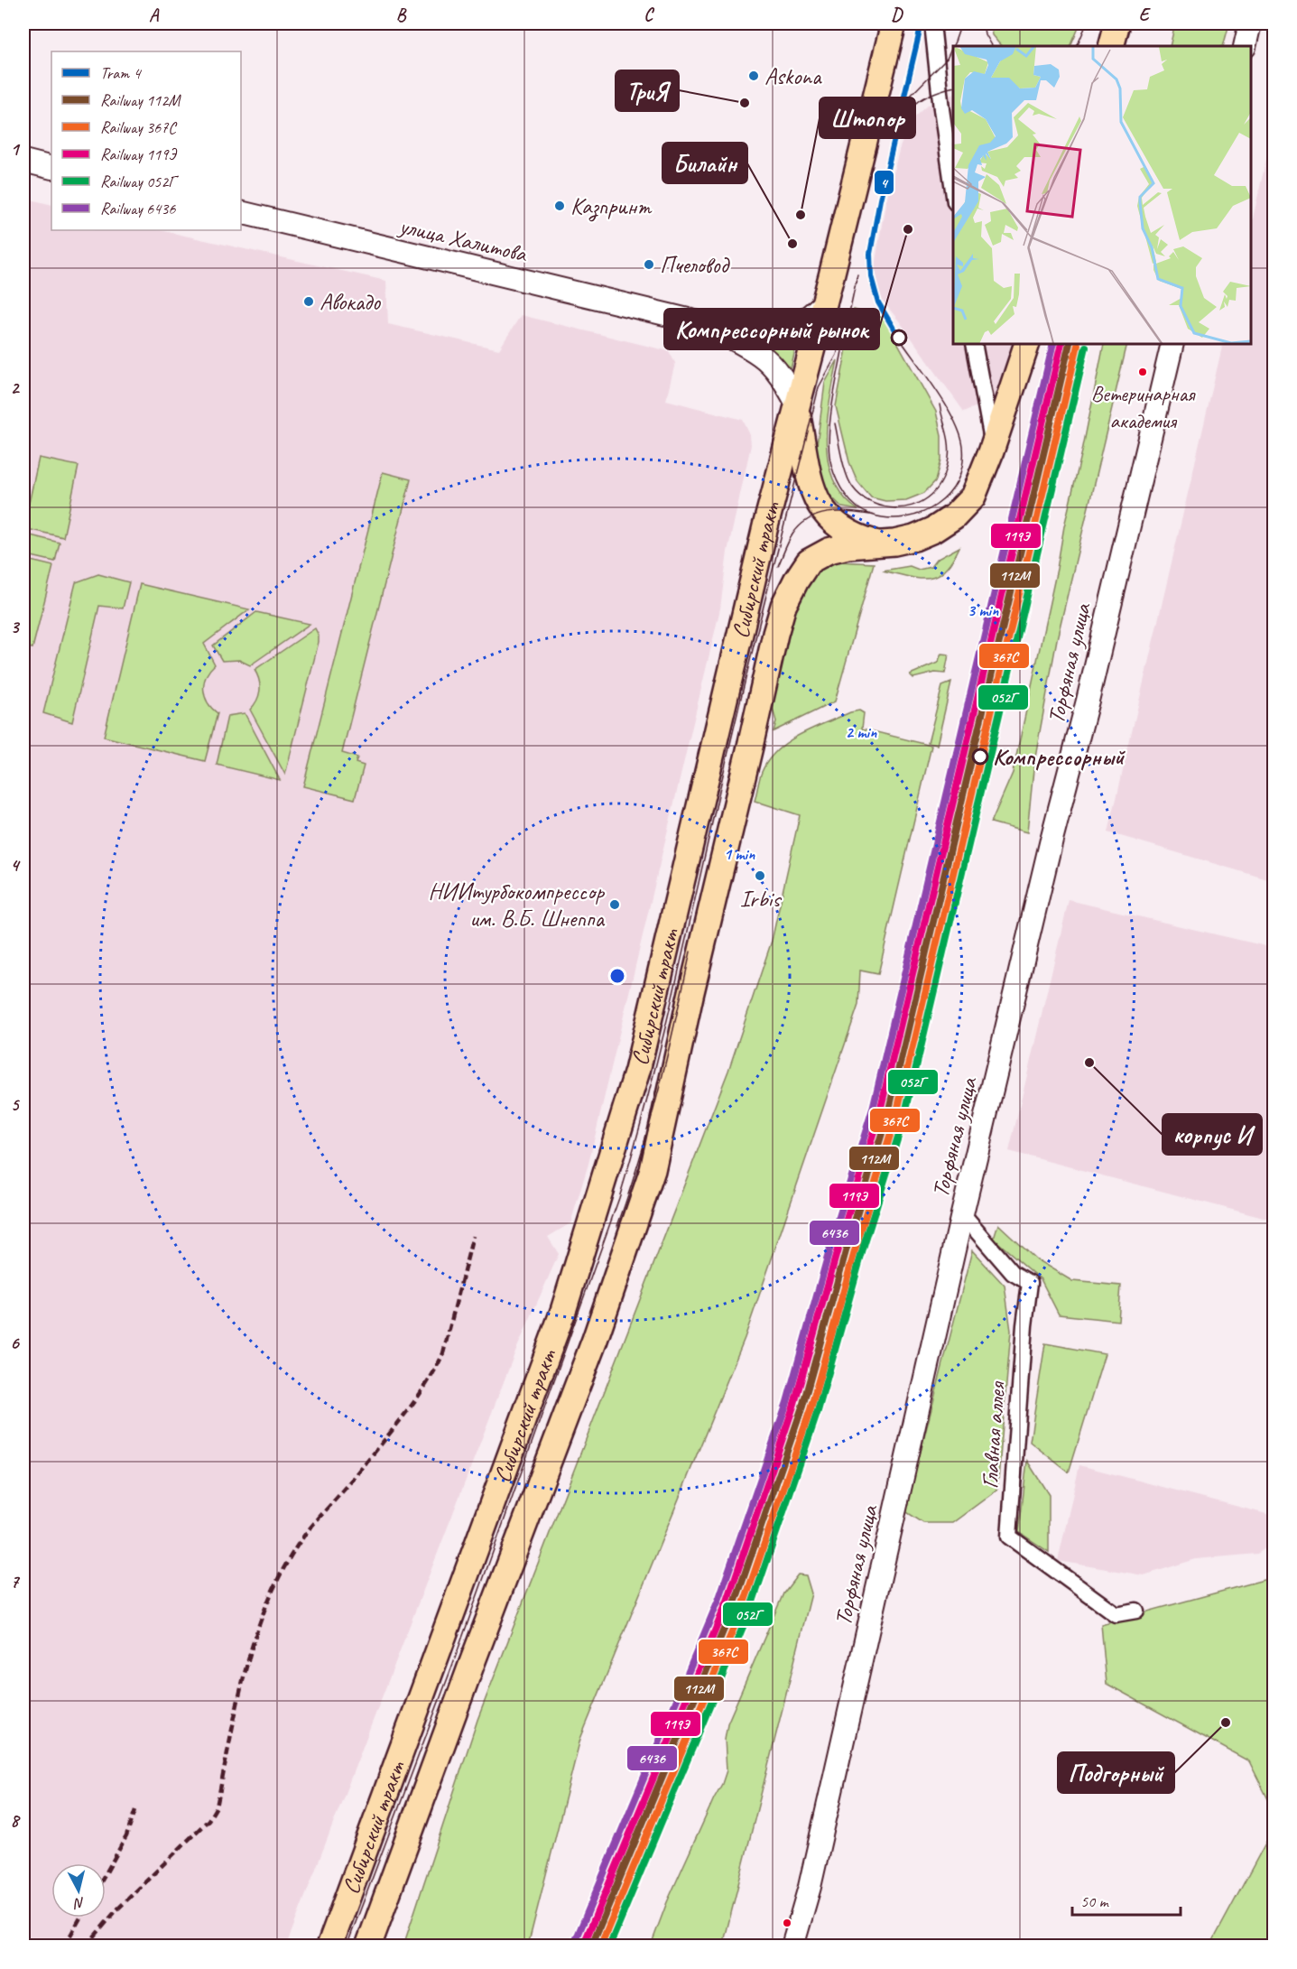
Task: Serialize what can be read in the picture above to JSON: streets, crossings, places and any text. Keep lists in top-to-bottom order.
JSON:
{
  "streets": {
    "main road": ["Сибирский тракт"],
    "street": ["улица Халитова", "Торфяная улица", "Главная аллея"]
  },
  "crossings": [
    ["Торфяная улица", "Главная аллея"]
  ],
  "places": [
    "Askona",
    "ТриЯ",
    "Казпринт",
    "Штопор",
    "Компрессорный рынок",
    "Билайн",
    "Пчеловод",
    "Авокадо",
    "Ветеринарная академия",
    "Компрессорный",
    "Irbis",
    "НИИтурбокомпрессор им. В.Б. Шнеппа",
    "корпус И",
    "Подгорный"
  ],
  "lines": [
    "tram line 4",
    "rail line 112М",
    "rail line 119Э",
    "rail line 6436",
    "rail line 367С",
    "rail line 052Г"
  ],
  "legend": [
    "Tram 4",
    "Railway 112М",
    "Railway 367С",
    "Railway 119Э",
    "Railway 052Г",
    "Railway 6436"
  ],
  "scale_bar": "50 m",
  "north": "bottom",
  "grid": {
    "columns": [
      "A",
      "B",
      "C",
      "D",
      "E"
    ],
    "rows": [
      "1",
      "2",
      "3",
      "4",
      "5",
      "6",
      "7",
      "8"
    ]
  },
  "rings": ["3 min", "2 min", "1 min"]
}
